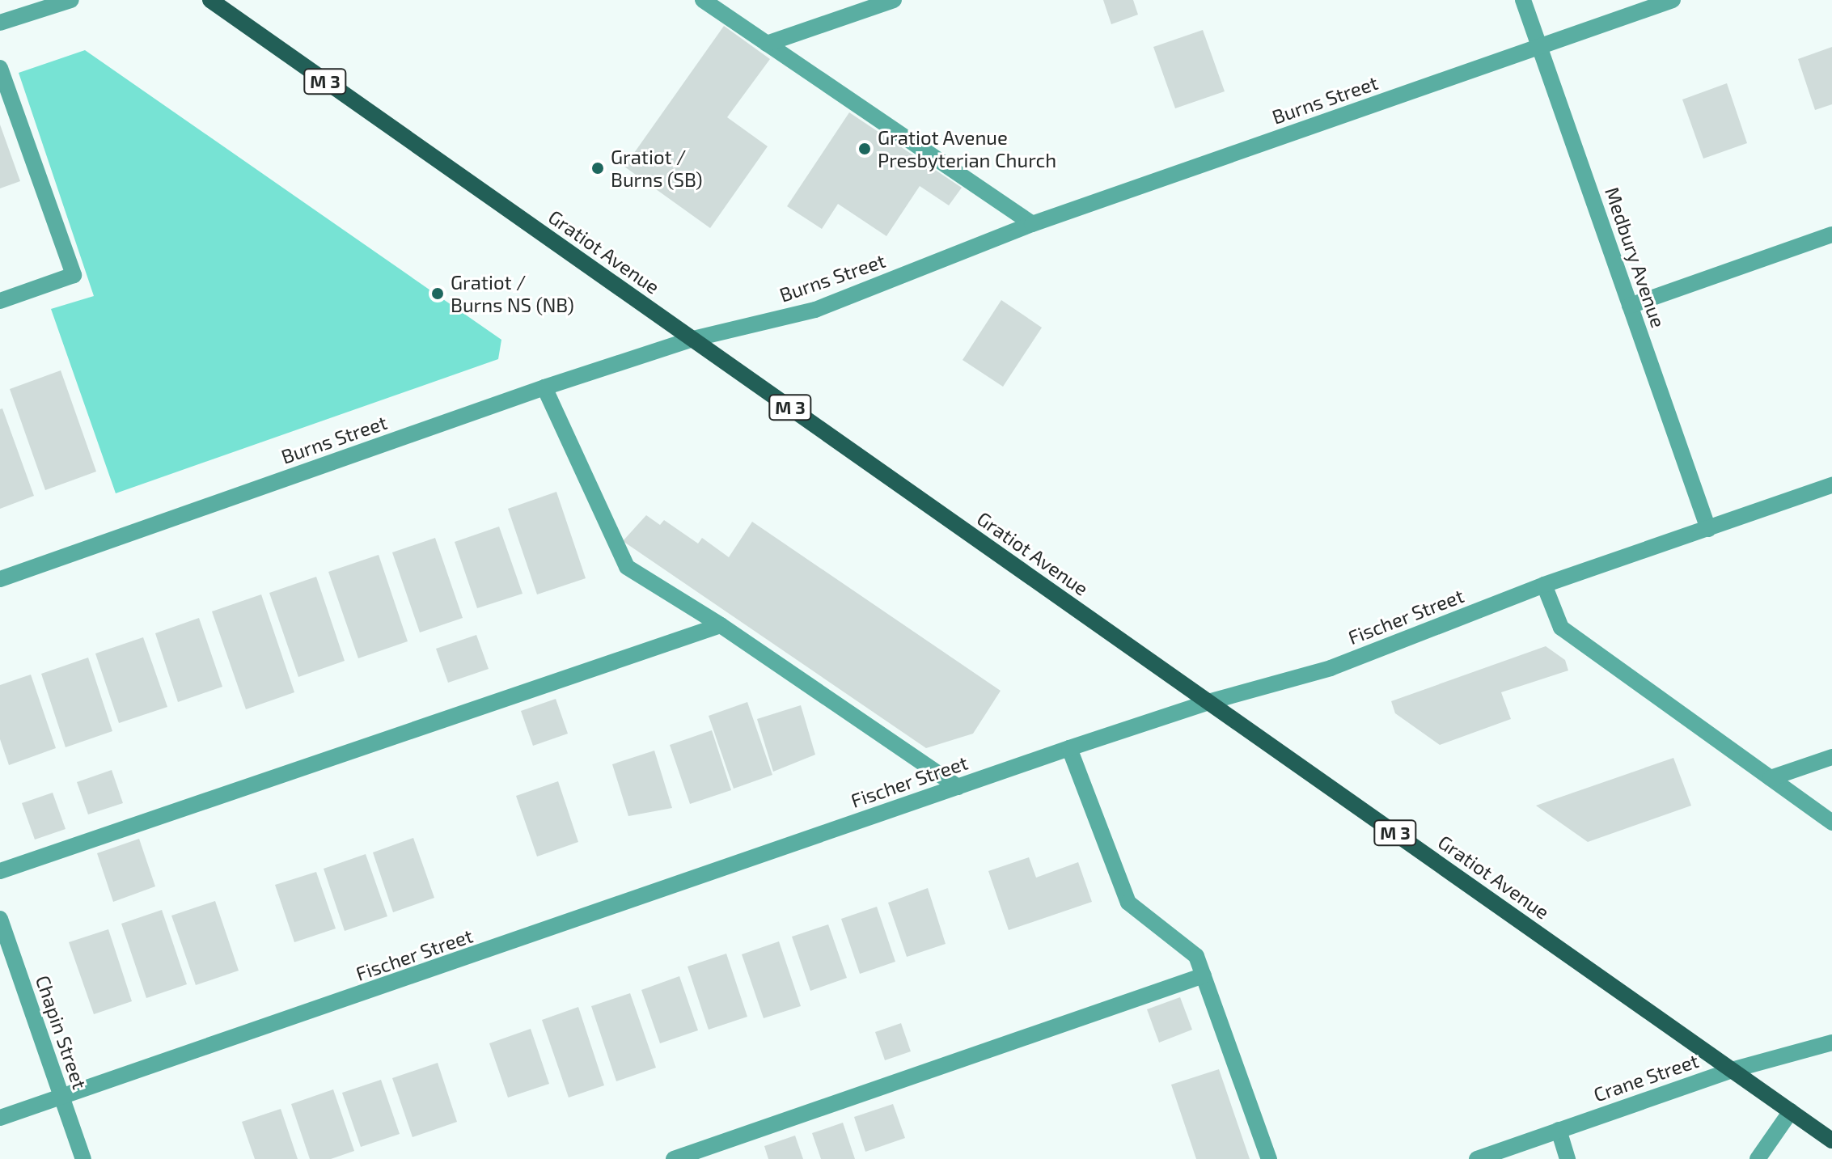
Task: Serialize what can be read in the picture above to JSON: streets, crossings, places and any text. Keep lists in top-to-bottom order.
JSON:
{
  "streets": {
    "main road": ["M 3", "Gratiot Avenue"],
    "street": [
      "Burns Street",
      "Medbury Avenue",
      "Fischer Street",
      "Chapin Street",
      "Crane Street"
    ]
  },
  "crossings": [
    ["Burns Street", "Gratiot Avenue"],
    ["Burns Street", "Medbury Avenue"],
    ["Gratiot Avenue", "Fischer Street"],
    ["Gratiot Avenue", "Crane Street"],
    ["Medbury Avenue", "Fischer Street"],
    ["Fischer Street", "Chapin Street"]
  ],
  "places": ["Gratiot Avenue Presbyterian Church", "Gratiot / Burns (SB)", "Gratiot / Burns NS (NB)"]
}
